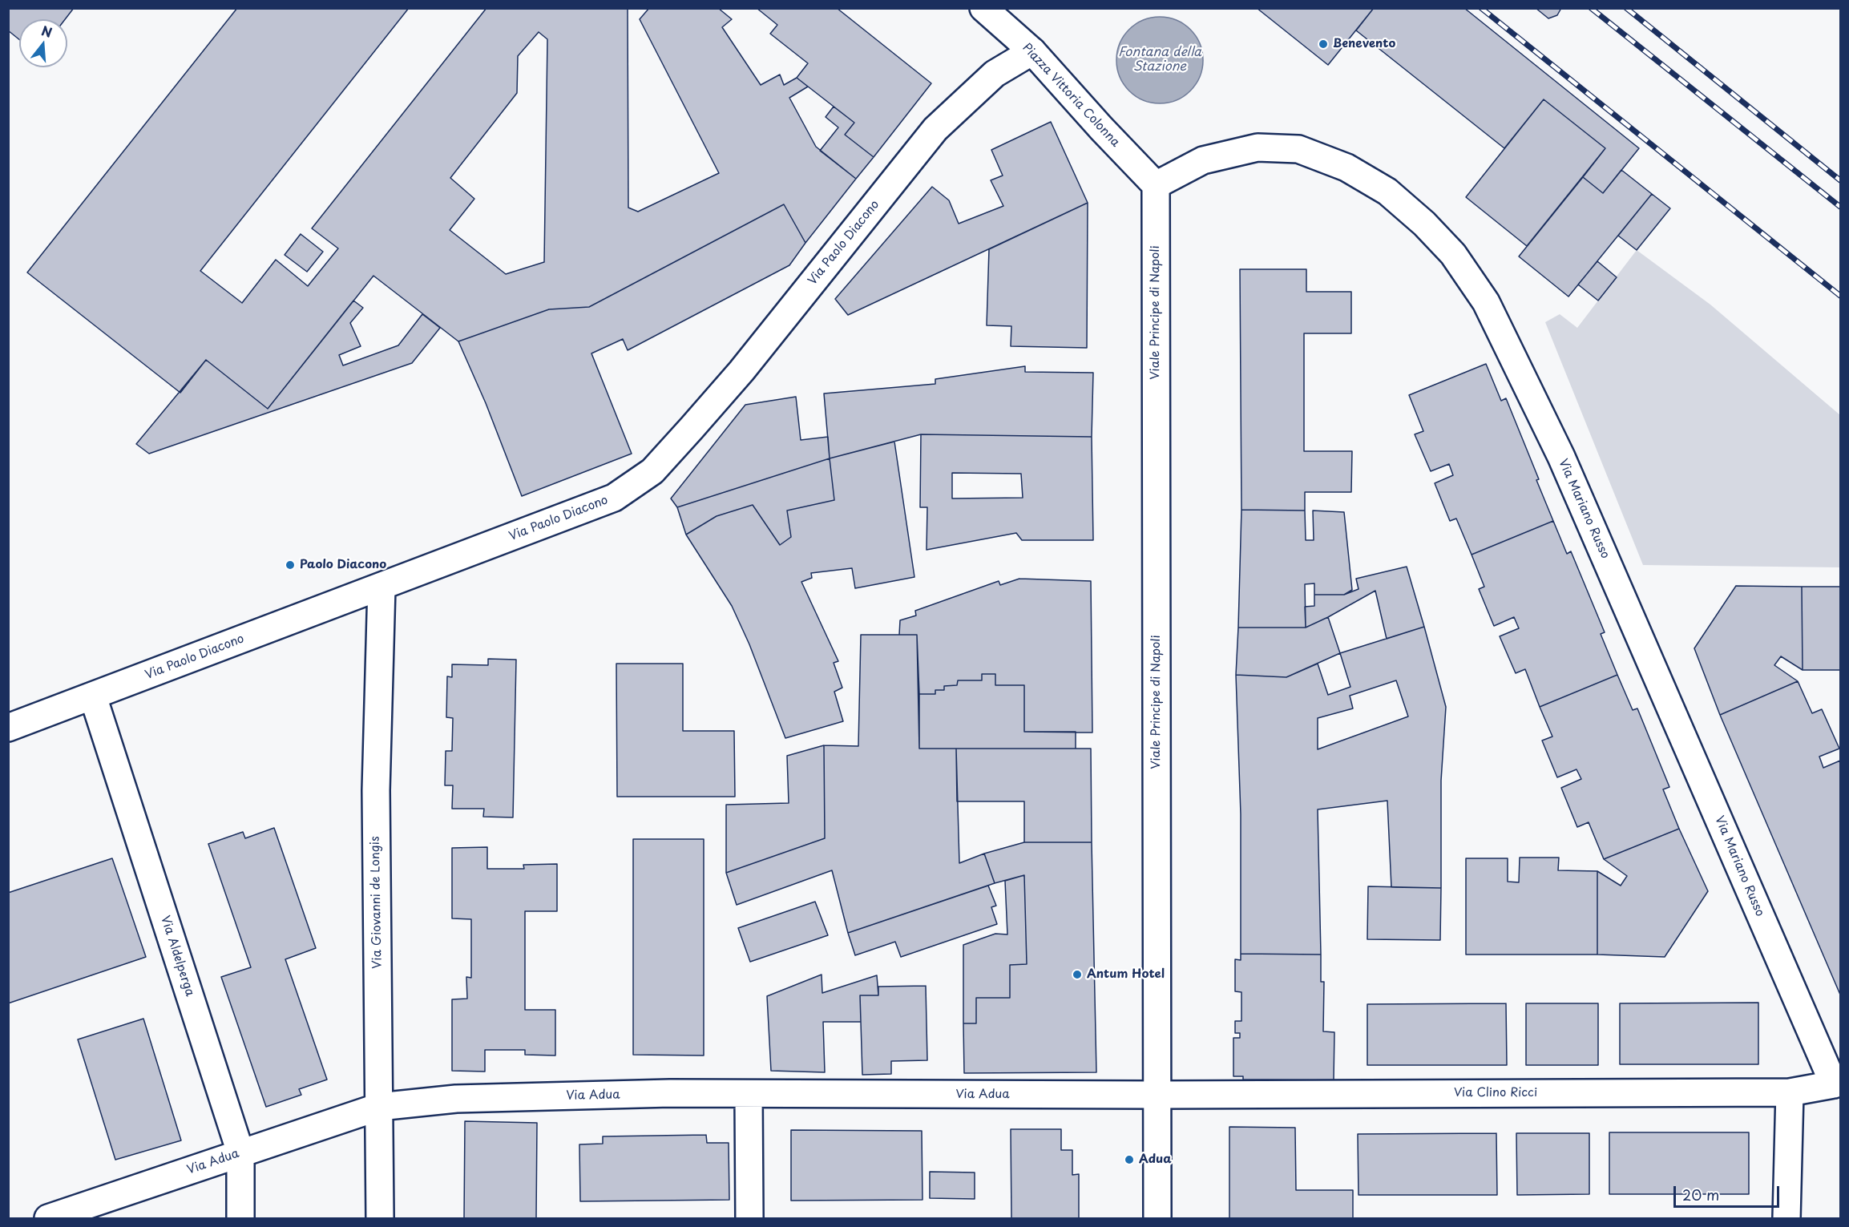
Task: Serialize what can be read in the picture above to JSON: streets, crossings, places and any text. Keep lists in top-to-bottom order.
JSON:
{
  "streets": {
    "street": [
      "Piazza Vittoria Colonna",
      "Via Paolo Diacono",
      "Viale Principe di Napoli",
      "Via Mariano Russo",
      "Via Giovanni de Longis",
      "Via Aldelperga",
      "Via Clino Ricci",
      "Via Adua"
    ]
  },
  "crossings": [
    ["Piazza Vittoria Colonna", "Via Paolo Diacono"],
    ["Piazza Vittoria Colonna", "Viale Principe di Napoli"],
    ["Piazza Vittoria Colonna", "Via Mariano Russo"],
    ["Via Paolo Diacono", "Via Giovanni de Longis"],
    ["Via Paolo Diacono", "Via Aldelperga"],
    ["Viale Principe di Napoli", "Via Mariano Russo"],
    ["Viale Principe di Napoli", "Via Clino Ricci"],
    ["Viale Principe di Napoli", "Via Adua"],
    ["Via Mariano Russo", "Via Clino Ricci"],
    ["Via Giovanni de Longis", "Via Adua"],
    ["Via Aldelperga", "Via Adua"],
    ["Via Clino Ricci", "Via Adua"]
  ],
  "water": ["Fontana della Stazione"],
  "places": [
    "Benevento",
    "Paolo Diacono",
    "Antum Hotel",
    "Adua"
  ],
  "scale_bar": "20 m",
  "north": "top"
}
